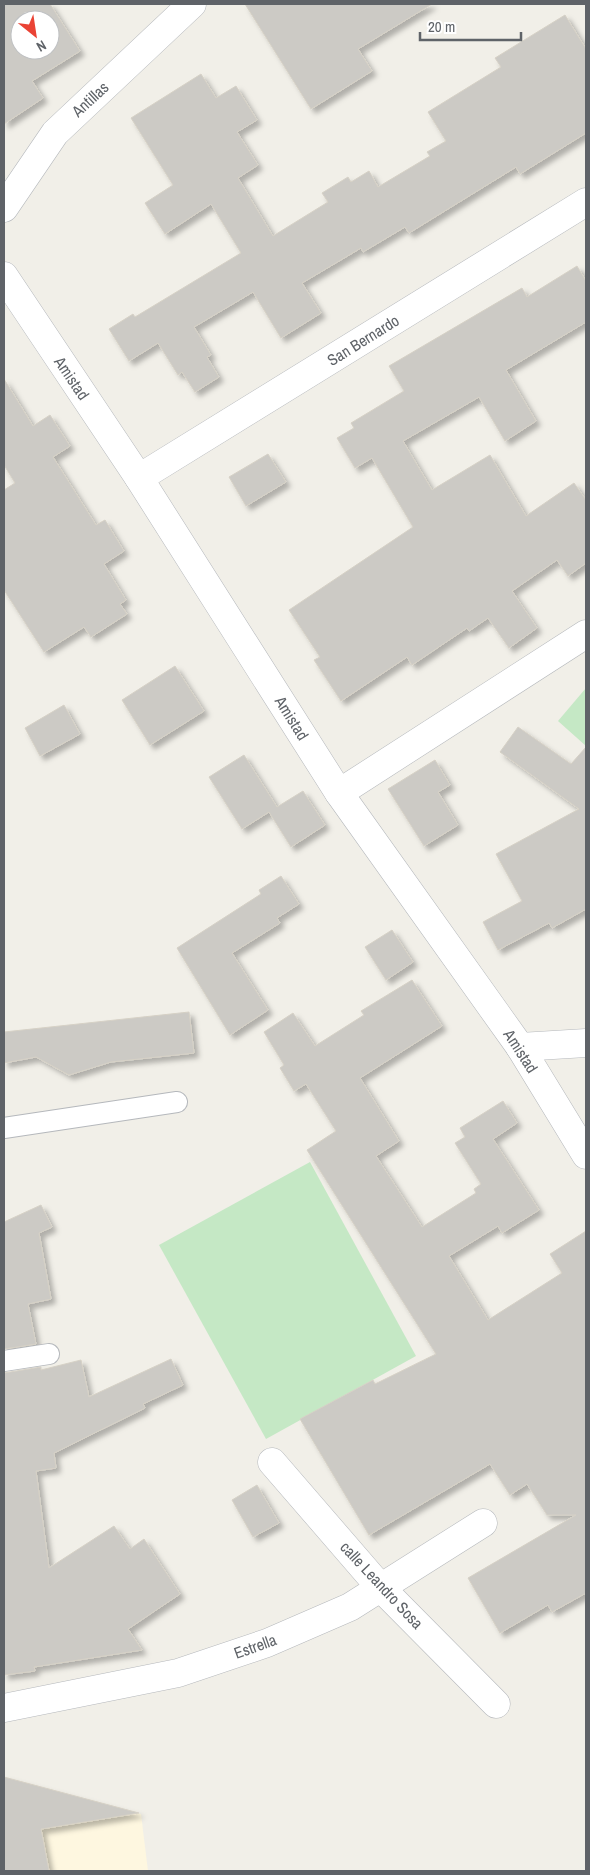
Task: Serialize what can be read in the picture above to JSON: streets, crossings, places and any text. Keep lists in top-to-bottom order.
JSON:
{
  "streets": {
    "street": [
      "Antillas",
      "San Bernardo",
      "Amistad",
      "calle Leandro Sosa",
      "Estrella"
    ]
  },
  "crossings": [
    ["San Bernardo", "Amistad"],
    ["calle Leandro Sosa", "Estrella"]
  ],
  "scale_bar": "20 m",
  "north": "bottom right"
}
